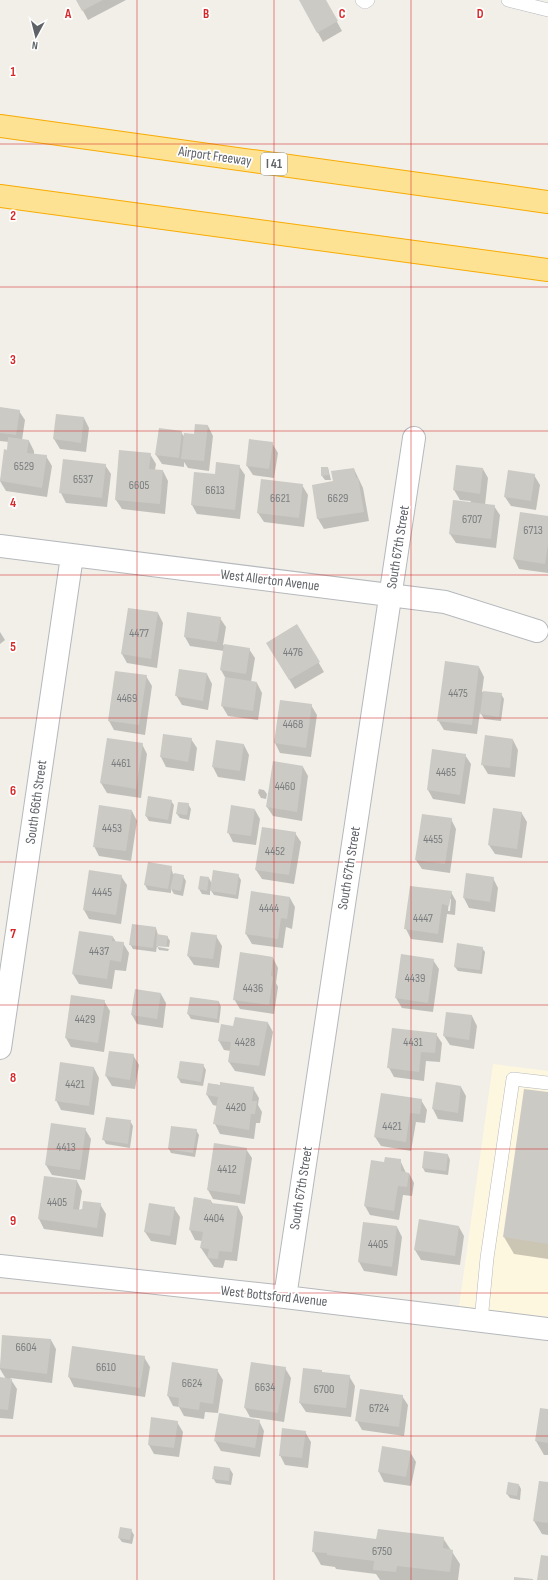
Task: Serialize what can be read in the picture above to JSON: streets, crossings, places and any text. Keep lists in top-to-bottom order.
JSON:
{
  "streets": {
    "highway": ["Airport Freeway", "I 41"],
    "street": [
      "South 67th Street",
      "West Allerton Avenue",
      "South 66th Street",
      "West Bottsford Avenue"
    ]
  },
  "crossings": [
    ["South 67th Street", "West Allerton Avenue"],
    ["South 67th Street", "West Bottsford Avenue"],
    ["West Allerton Avenue", "South 66th Street"]
  ],
  "house_numbers": [
    "6529",
    "6537",
    "6605",
    "6613",
    "6621",
    "6629",
    "6707",
    "6713",
    "4477",
    "4476",
    "4475",
    "4469",
    "4468",
    "4461",
    "4465",
    "4460",
    "4453",
    "4455",
    "4452",
    "4445",
    "4444",
    "4447",
    "4437",
    "4439",
    "4436",
    "4429",
    "4428",
    "4431",
    "4421",
    "4420",
    "4421",
    "4413",
    "4412",
    "4405",
    "4404",
    "4405",
    "6604",
    "6610",
    "6624",
    "6634",
    "6700",
    "6724",
    "6750"
  ],
  "north": "bottom",
  "grid": {
    "columns": [
      "A",
      "B",
      "C",
      "D"
    ],
    "rows": [
      "1",
      "2",
      "3",
      "4",
      "5",
      "6",
      "7",
      "8",
      "9"
    ]
  }
}
